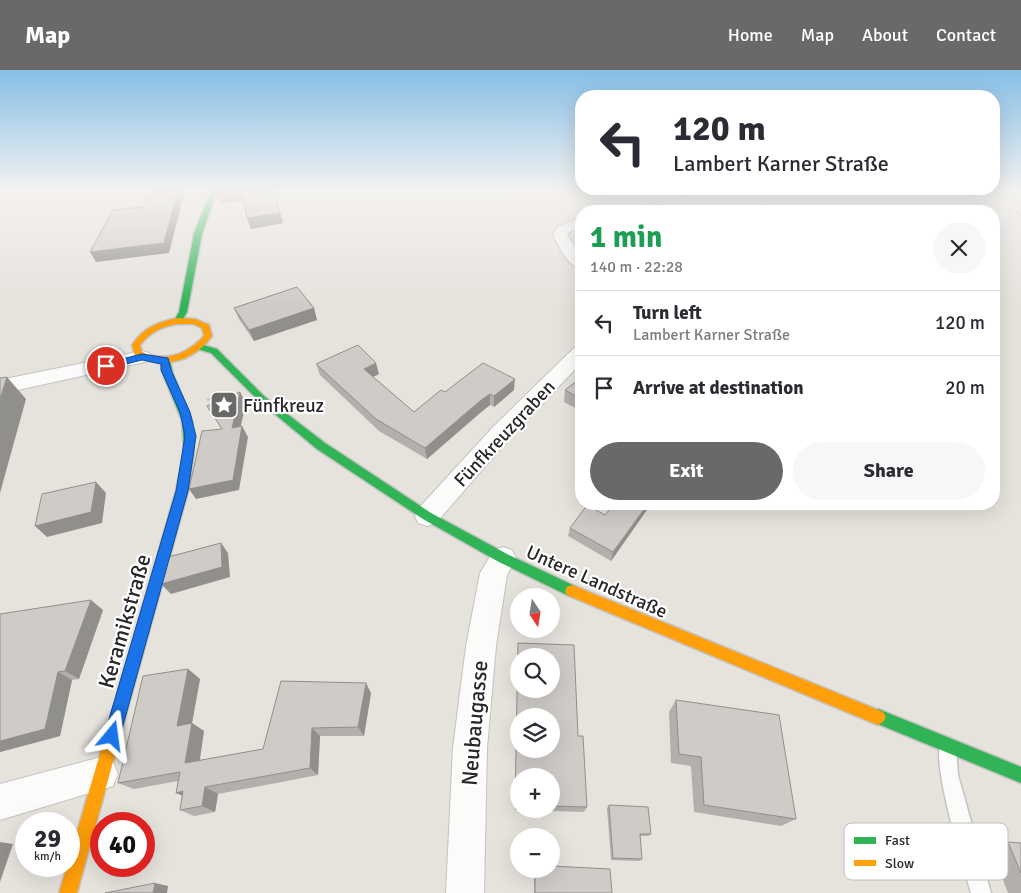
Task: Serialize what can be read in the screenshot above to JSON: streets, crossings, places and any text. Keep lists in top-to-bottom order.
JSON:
{
  "streets": {
    "street": [
      "Fünfkreuzgraben",
      "Untere Landstraße",
      "Keramikstraße",
      "Neubaugasse"
    ]
  },
  "crossings": [
    ["Fünfkreuzgraben", "Untere Landstraße"],
    ["Untere Landstraße", "Neubaugasse"]
  ],
  "places": {
    "place": ["Fünfkreuz"]
  },
  "legend": ["Fast", "Slow"],
  "north": "bottom",
  "page": {
    "header": "Map",
    "nav": [
      "Home",
      "Map",
      "About",
      "Contact"
    ],
    "turn": ["120 m", "Lambert Karner Straße"],
    "heading": ["1 min", "140 m · 22:28"],
    "list": [
      {
        "name": "Turn left",
        "note": "Lambert Karner Straße",
        "value": "120 m"
      },
      {
        "name": "Arrive at destination",
        "value": "20 m"
      }
    ],
    "buttons": ["Exit", "Share"],
    "map_buttons": ["+", "−"],
    "speed": "29 km/h",
    "limit": "40"
  }
}
